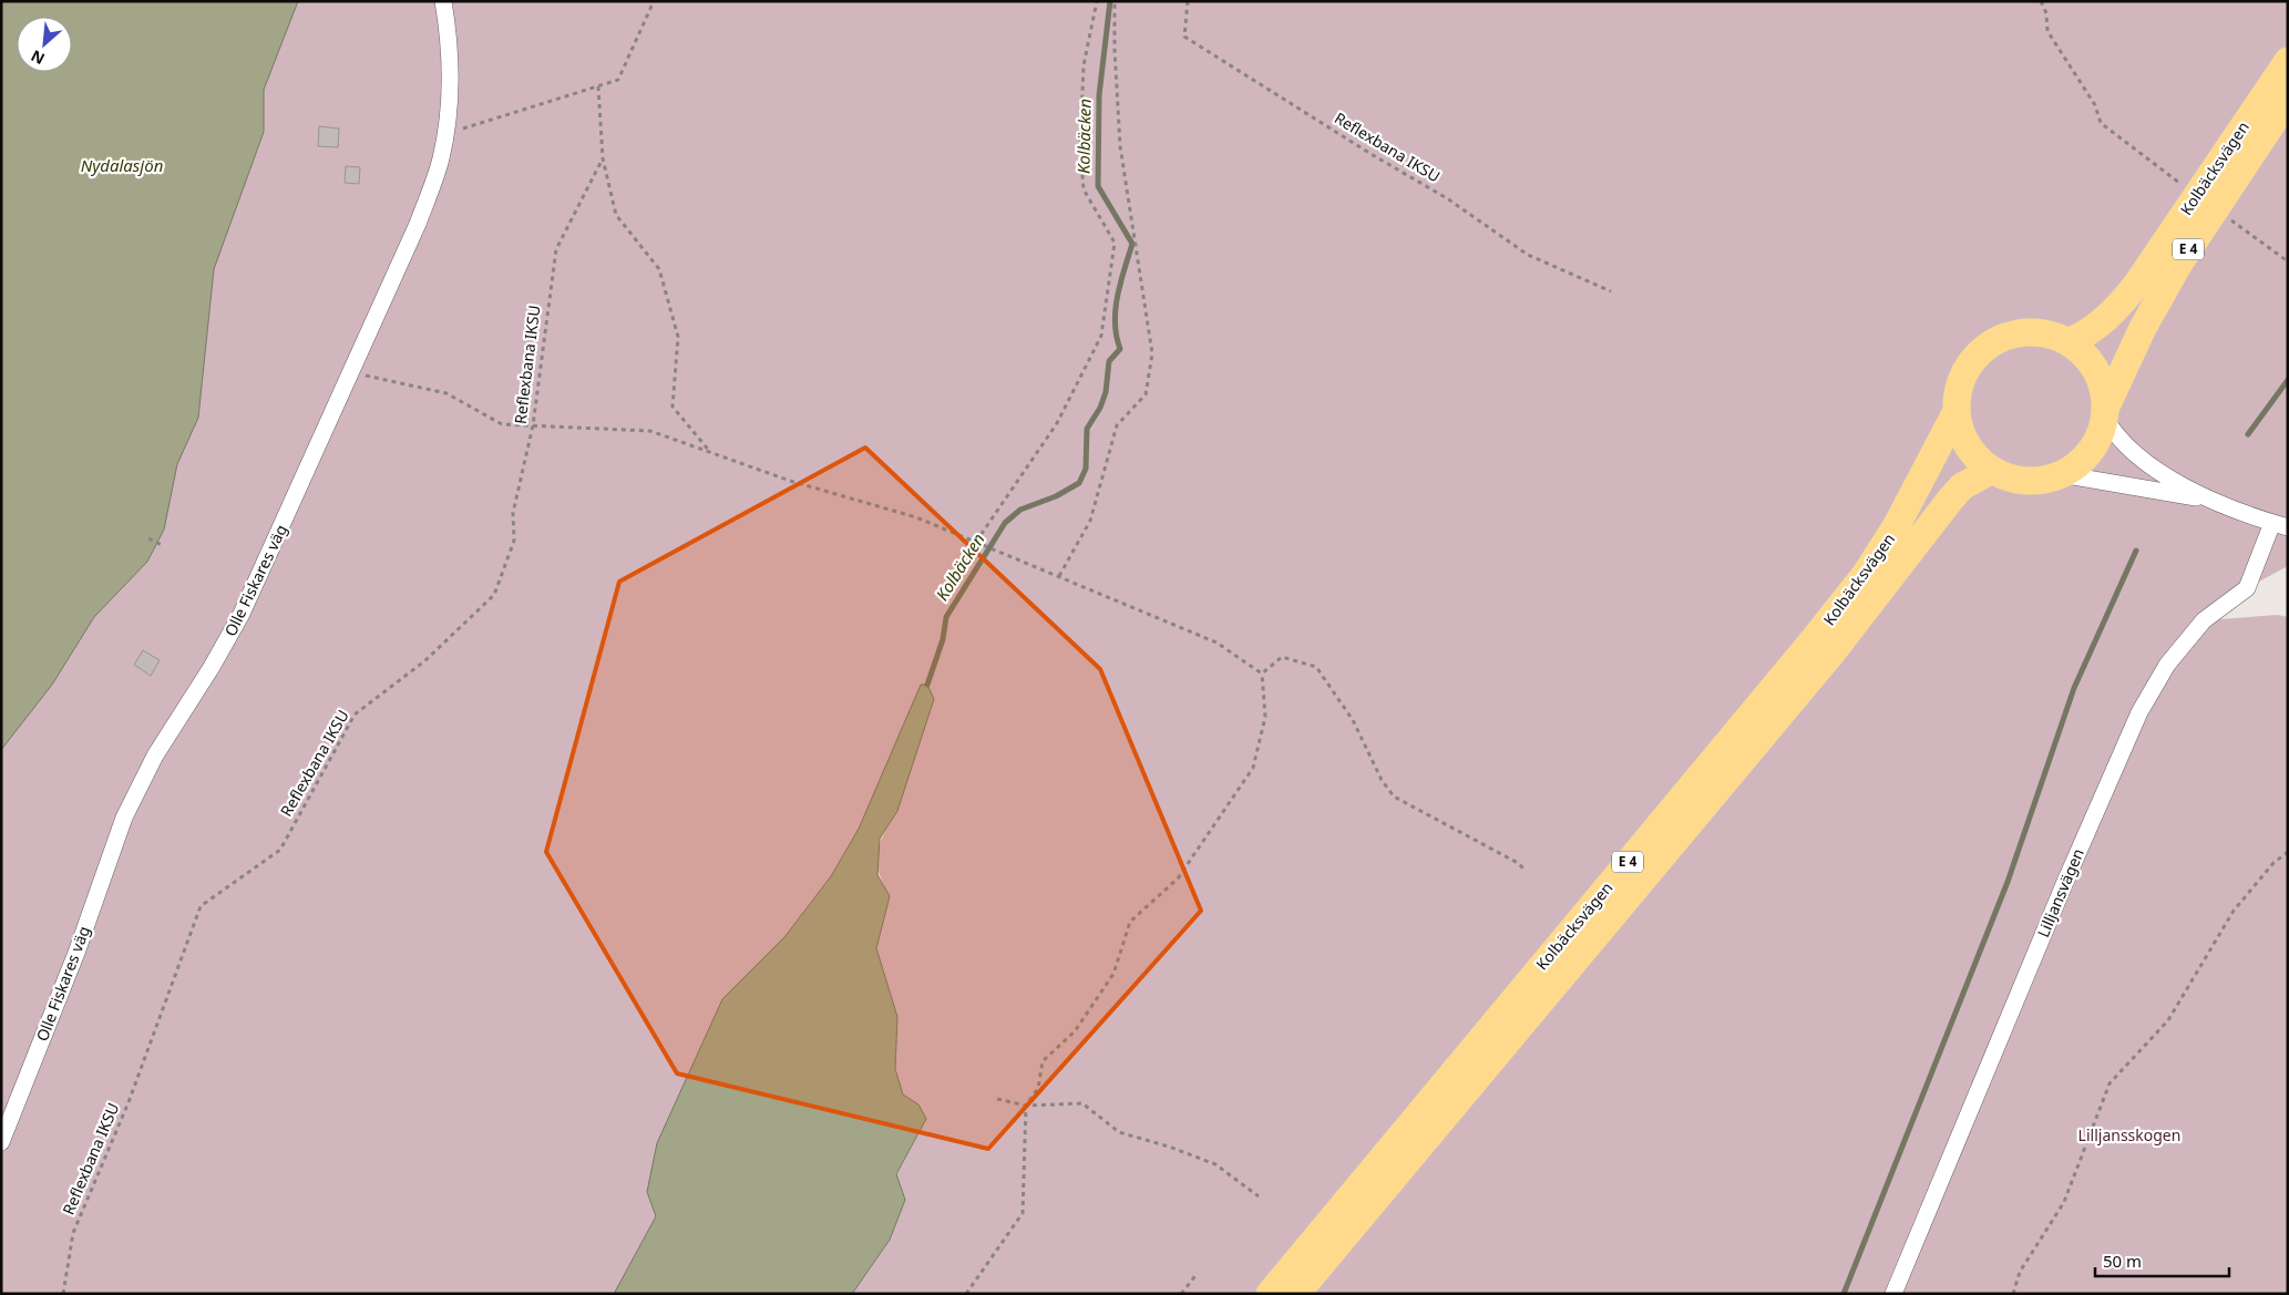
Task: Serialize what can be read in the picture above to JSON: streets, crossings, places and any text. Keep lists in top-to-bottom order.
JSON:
{
  "streets": {
    "highway": ["Kolbäcksvägen", "E 4"],
    "street": ["Olle Fiskares väg", "Lilljansvägen"],
    "path": ["Reflexbana IKSU"]
  },
  "crossings": [
    ["Kolbäcksvägen", "E 4"]
  ],
  "water": ["Kolbäcken", "Nydalasjön"],
  "parks": ["Lilljansskogen"],
  "scale_bar": "50 m",
  "north": "bottom left"
}
